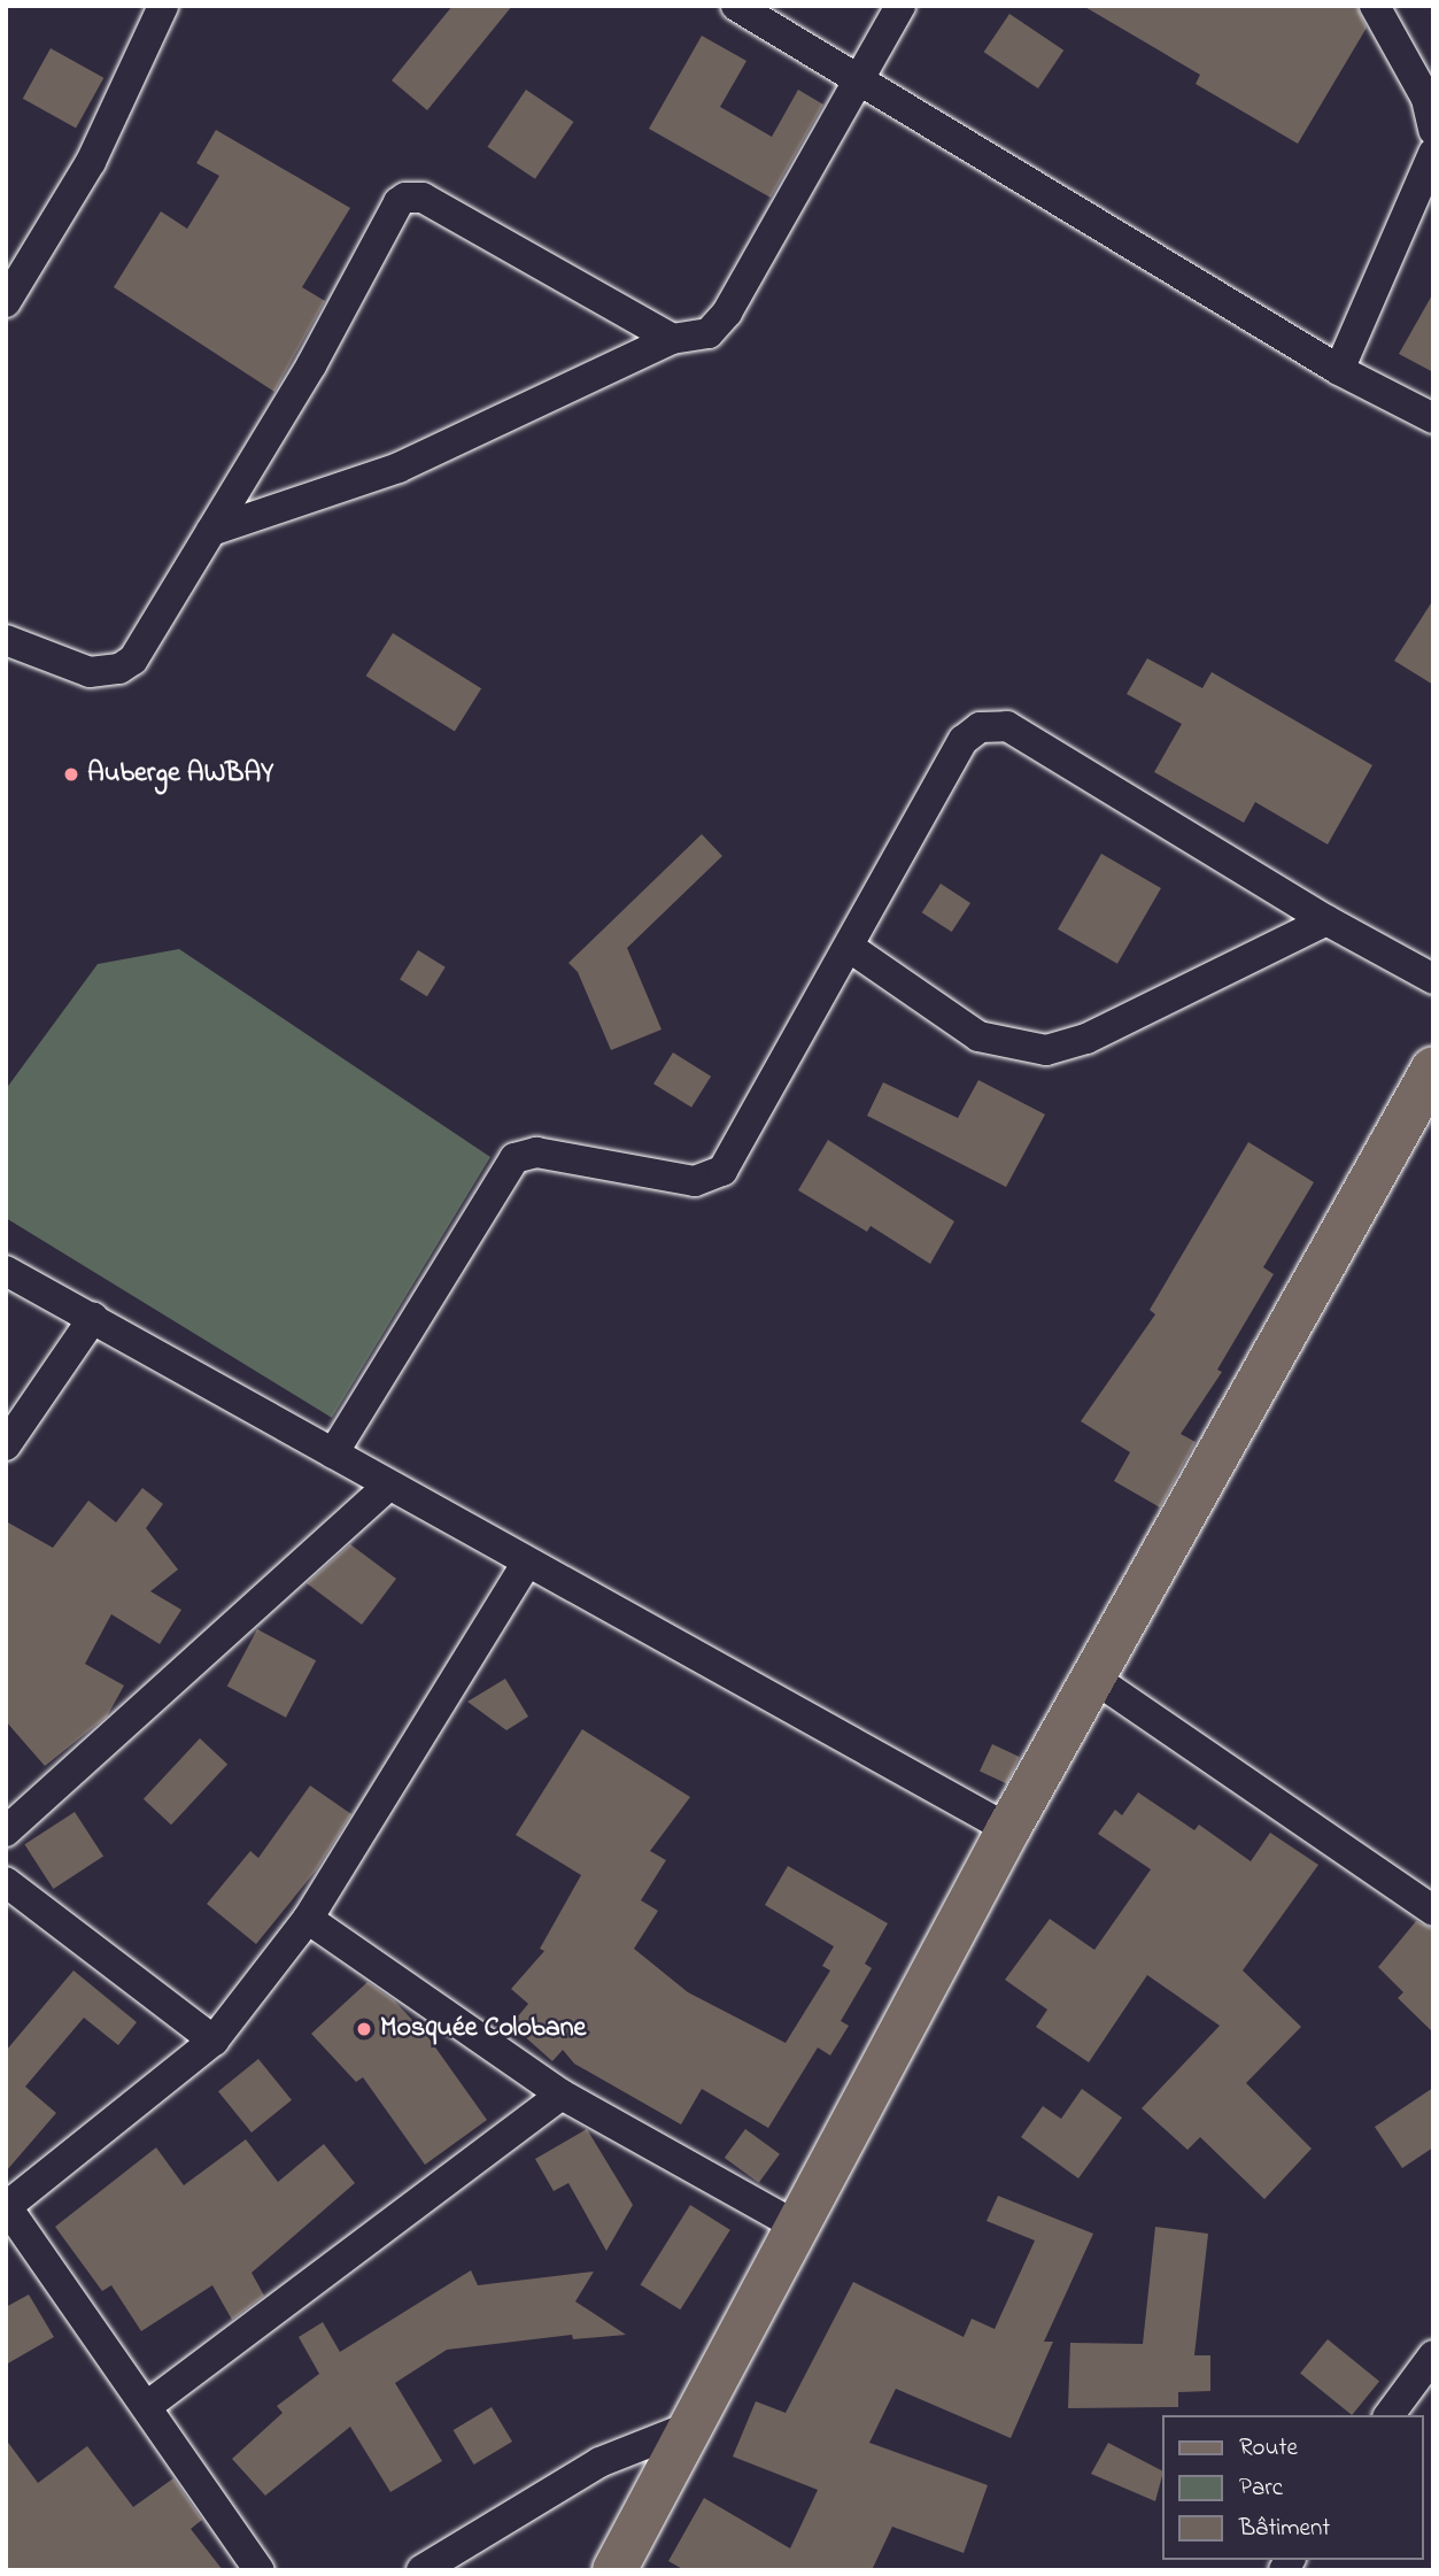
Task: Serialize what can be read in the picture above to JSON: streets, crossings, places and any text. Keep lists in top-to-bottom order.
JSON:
{
  "places": ["Auberge AWBAY", "Mosquée Colobane"],
  "legend": ["Route", "Parc", "Bâtiment"]
}
